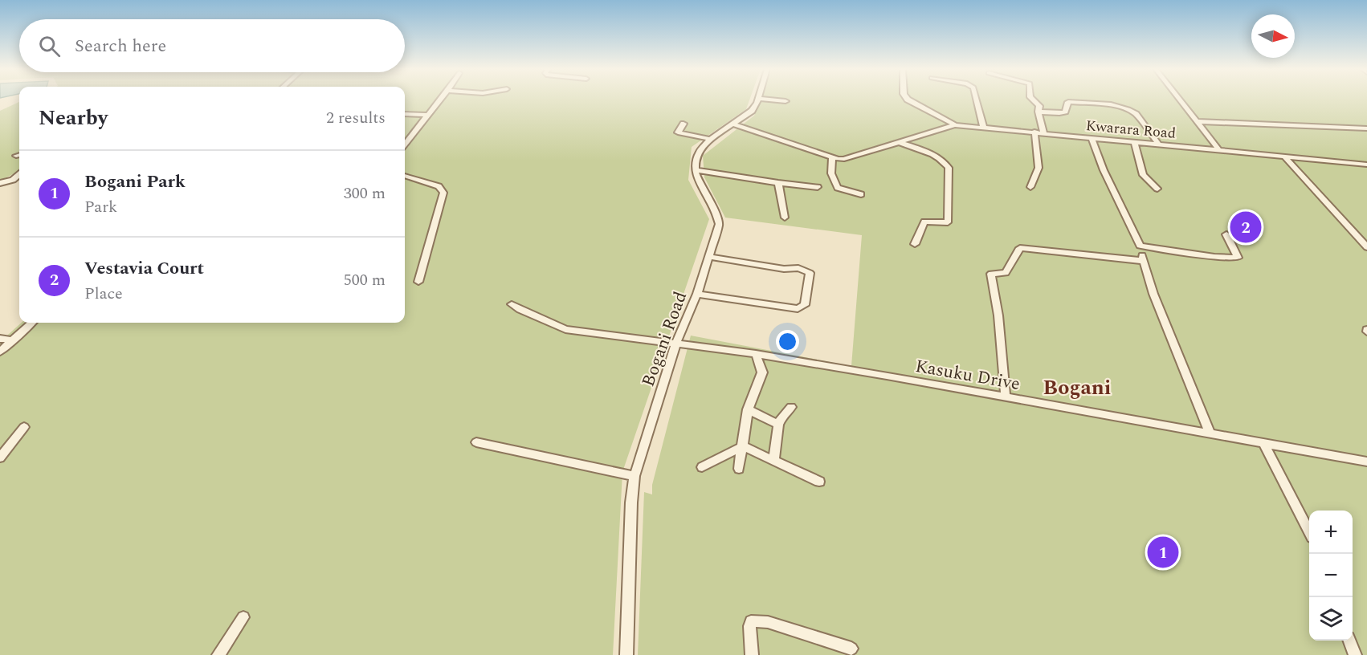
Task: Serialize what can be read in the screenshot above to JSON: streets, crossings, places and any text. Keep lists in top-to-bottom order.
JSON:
{
  "streets": {
    "street": ["Kwarara Road", "Bogani Road", "Kasuku Drive"]
  },
  "crossings": [
    ["Bogani Road", "Kasuku Drive"]
  ],
  "districts": ["Bogani"],
  "north": "right",
  "page": {
    "search": "Search here",
    "heading": ["Nearby", "2 results"],
    "list": [
      {
        "mark": "1",
        "name": "Bogani Park",
        "note": "Park",
        "value": "300 m"
      },
      {
        "mark": "2",
        "name": "Vestavia Court",
        "note": "Place",
        "value": "500 m"
      }
    ],
    "pins": ["2", "1"],
    "map_buttons": ["+", "−"]
  }
}
